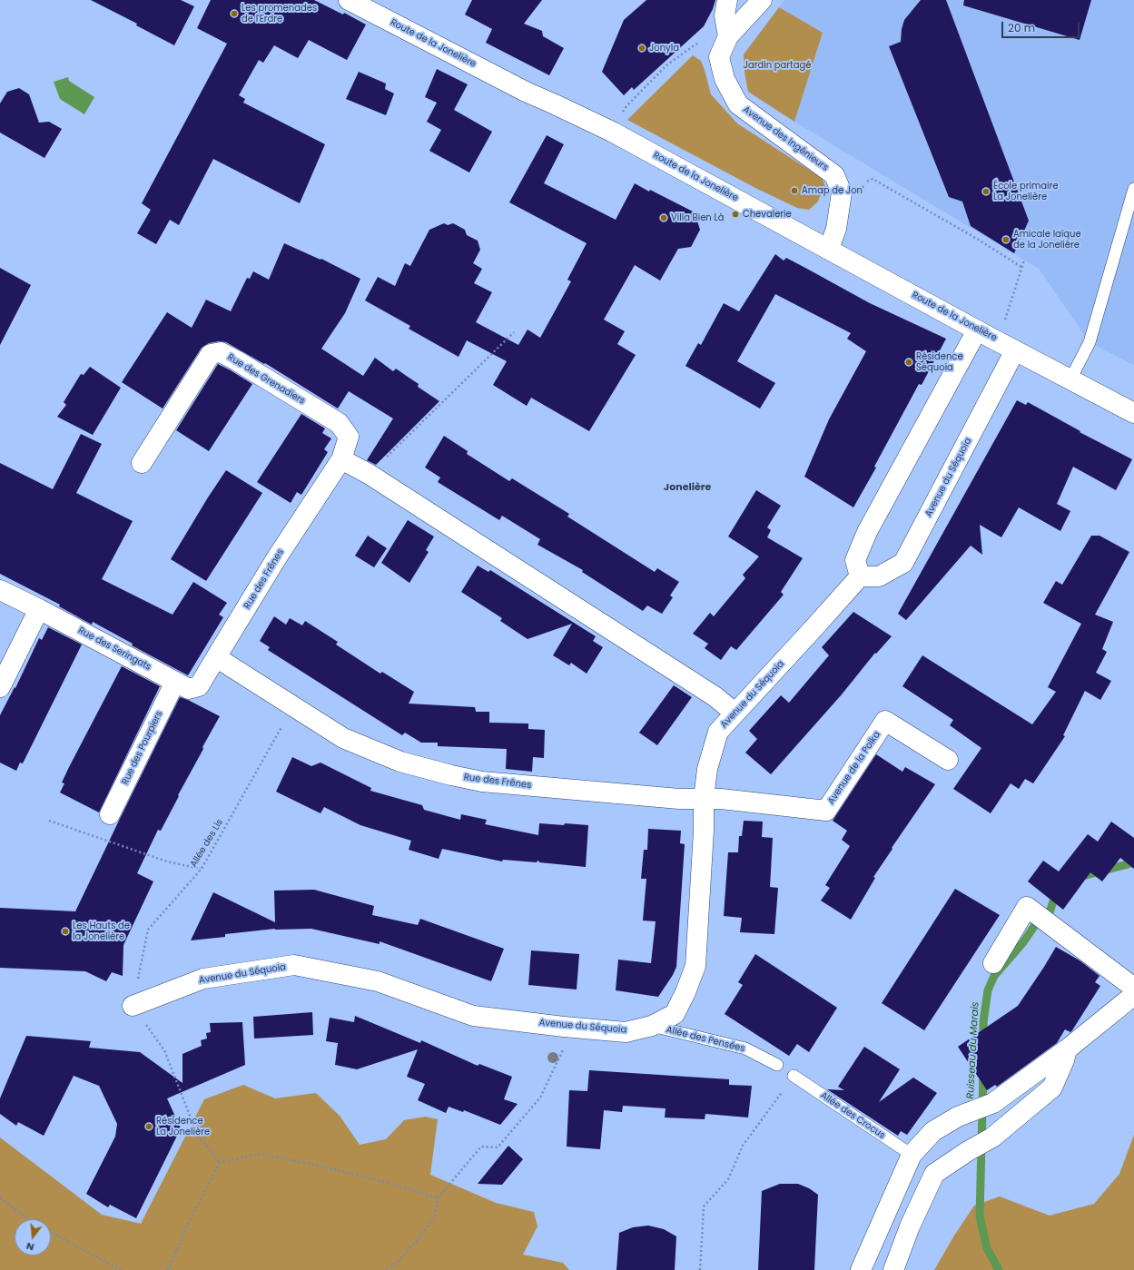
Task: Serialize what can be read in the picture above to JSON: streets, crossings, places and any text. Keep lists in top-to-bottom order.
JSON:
{
  "streets": {
    "street": [
      "Route de la Jonelière",
      "Avenue des Ingénieurs",
      "Rue des Grenadiers",
      "Avenue du Séquoia",
      "Rue des Frênes",
      "Rue des Seringats",
      "Rue des Pourpiers",
      "Avenue de la Polka"
    ],
    "lane": ["Allée des Pensées", "Allée des Crocus"],
    "path": ["Allée des Lis"]
  },
  "crossings": [
    ["Route de la Jonelière", "Avenue des Ingénieurs"],
    ["Route de la Jonelière", "Avenue du Séquoia"],
    ["Rue des Grenadiers", "Rue des Frênes"],
    ["Avenue du Séquoia", "Rue des Frênes"],
    ["Avenue du Séquoia", "Avenue de la Polka"],
    ["Avenue du Séquoia", "Allée des Lis"],
    ["Avenue du Séquoia", "Allée des Pensées"],
    ["Rue des Frênes", "Rue des Seringats"],
    ["Rue des Frênes", "Avenue de la Polka"],
    ["Rue des Frênes", "Allée des Lis"],
    ["Rue des Seringats", "Rue des Pourpiers"]
  ],
  "districts": ["Jonelière"],
  "water": ["Ruisseau du Marais"],
  "parks": ["Jardin partagé"],
  "places": [
    "Les promenades de l'Erdre",
    "Jonyla",
    "Amap de Jon'",
    "École primaire La Jonelière",
    "Chevalerie",
    "Villa Bien Là",
    "Amicale laïque de la Jonelière",
    "Résidence Séquoia",
    "Les Hauts de la Jonelière",
    "Résidence La Jonelière"
  ],
  "scale_bar": "20 m",
  "north": "bottom"
}
